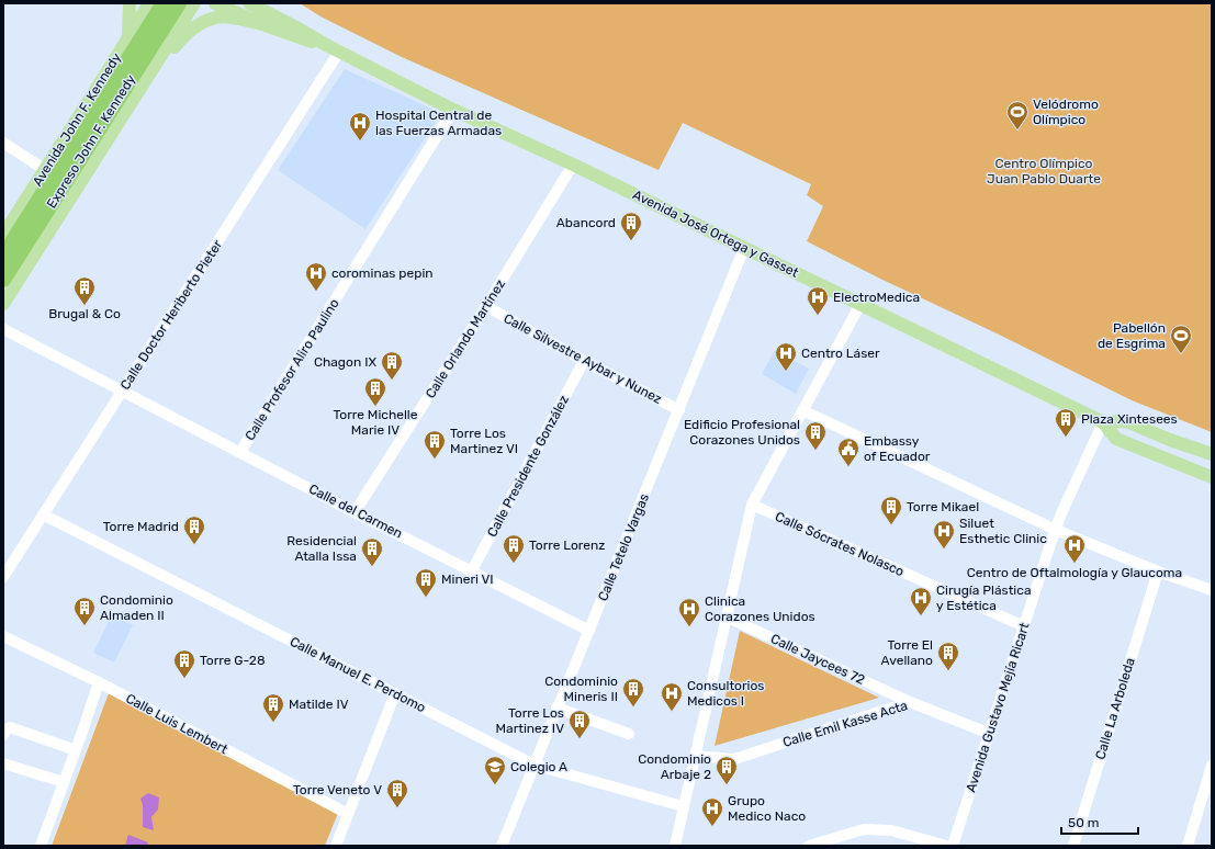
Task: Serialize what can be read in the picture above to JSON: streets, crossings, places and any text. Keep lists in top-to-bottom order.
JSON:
{
  "streets": {
    "highway": ["Expreso John F. Kennedy"],
    "main road": ["Avenida John F. Kennedy", "Avenida José Ortega y Gasset"],
    "street": [
      "Calle Doctor Heriberto Pieter",
      "Calle Orlando Martínez",
      "Calle Silvestre Aybar y Nunez",
      "Calle Profesor Aliro Paulino",
      "Calle Presidente González",
      "Calle del Carmen",
      "Calle Sócrates Nolasco",
      "Calle Tetelo Vargas",
      "Calle Jaycees 72",
      "Calle Manuel E. Perdomo",
      "Avenida Gustavo Mejía Ricart",
      "Calle La Arboleda",
      "Calle Luis Lembert",
      "Calle Emil Kasse Acta"
    ]
  },
  "crossings": [
    ["Avenida José Ortega y Gasset", "Calle Doctor Heriberto Pieter"],
    ["Avenida José Ortega y Gasset", "Calle Orlando Martínez"],
    ["Avenida José Ortega y Gasset", "Calle Profesor Aliro Paulino"],
    ["Avenida José Ortega y Gasset", "Calle Tetelo Vargas"],
    ["Avenida José Ortega y Gasset", "Avenida Gustavo Mejía Ricart"],
    ["Calle Doctor Heriberto Pieter", "Calle del Carmen"],
    ["Calle Doctor Heriberto Pieter", "Calle Manuel E. Perdomo"],
    ["Calle Orlando Martínez", "Calle Silvestre Aybar y Nunez"],
    ["Calle Orlando Martínez", "Calle del Carmen"],
    ["Calle Silvestre Aybar y Nunez", "Calle Presidente González"],
    ["Calle Silvestre Aybar y Nunez", "Calle Tetelo Vargas"],
    ["Calle Profesor Aliro Paulino", "Calle del Carmen"],
    ["Calle Presidente González", "Calle del Carmen"],
    ["Calle del Carmen", "Calle Tetelo Vargas"],
    ["Calle Sócrates Nolasco", "Avenida Gustavo Mejía Ricart"],
    ["Calle Tetelo Vargas", "Calle Manuel E. Perdomo"],
    ["Calle Jaycees 72", "Calle Emil Kasse Acta"],
    ["Avenida Gustavo Mejía Ricart", "Calle Emil Kasse Acta"]
  ],
  "parks": ["Centro Olímpico Juan Pablo Duarte"],
  "places": {
    "sports": ["Velódromo Olímpico", "Pabellón de Esgrima"],
    "hospital": [
      "Hospital Central de las Fuerzas Armadas",
      "corominas pepin",
      "ElectroMedica",
      "Centro Láser",
      "Siluet Esthetic Clinic",
      "Centro de Oftalmología y Glaucoma",
      "Cirugía Plástica y Estética",
      "Clinica Corazones Unidos",
      "Consultorios Medicos I",
      "Grupo Medico Naco"
    ],
    "building": [
      "Abancord",
      "Brugal & Co",
      "Chagon IX",
      "Torre Michelle Marie IV",
      "Plaza Xintesees",
      "Edificio Profesional Corazones Unidos",
      "Torre Los Martinez VI",
      "Torre Mikael",
      "Torre Madrid",
      "Torre Lorenz",
      "Residencial Atalla Issa",
      "Mineri VI",
      "Condominio Almaden II",
      "Torre El Avellano",
      "Torre G-28",
      "Condominio Mineris II",
      "Matilde IV",
      "Torre Los Martinez IV",
      "Condominio Arbaje 2",
      "Torre Veneto V"
    ],
    "public building": ["Embassy of Ecuador"],
    "school or university": ["Colegio A"]
  },
  "scale_bar": "50 m"
}
